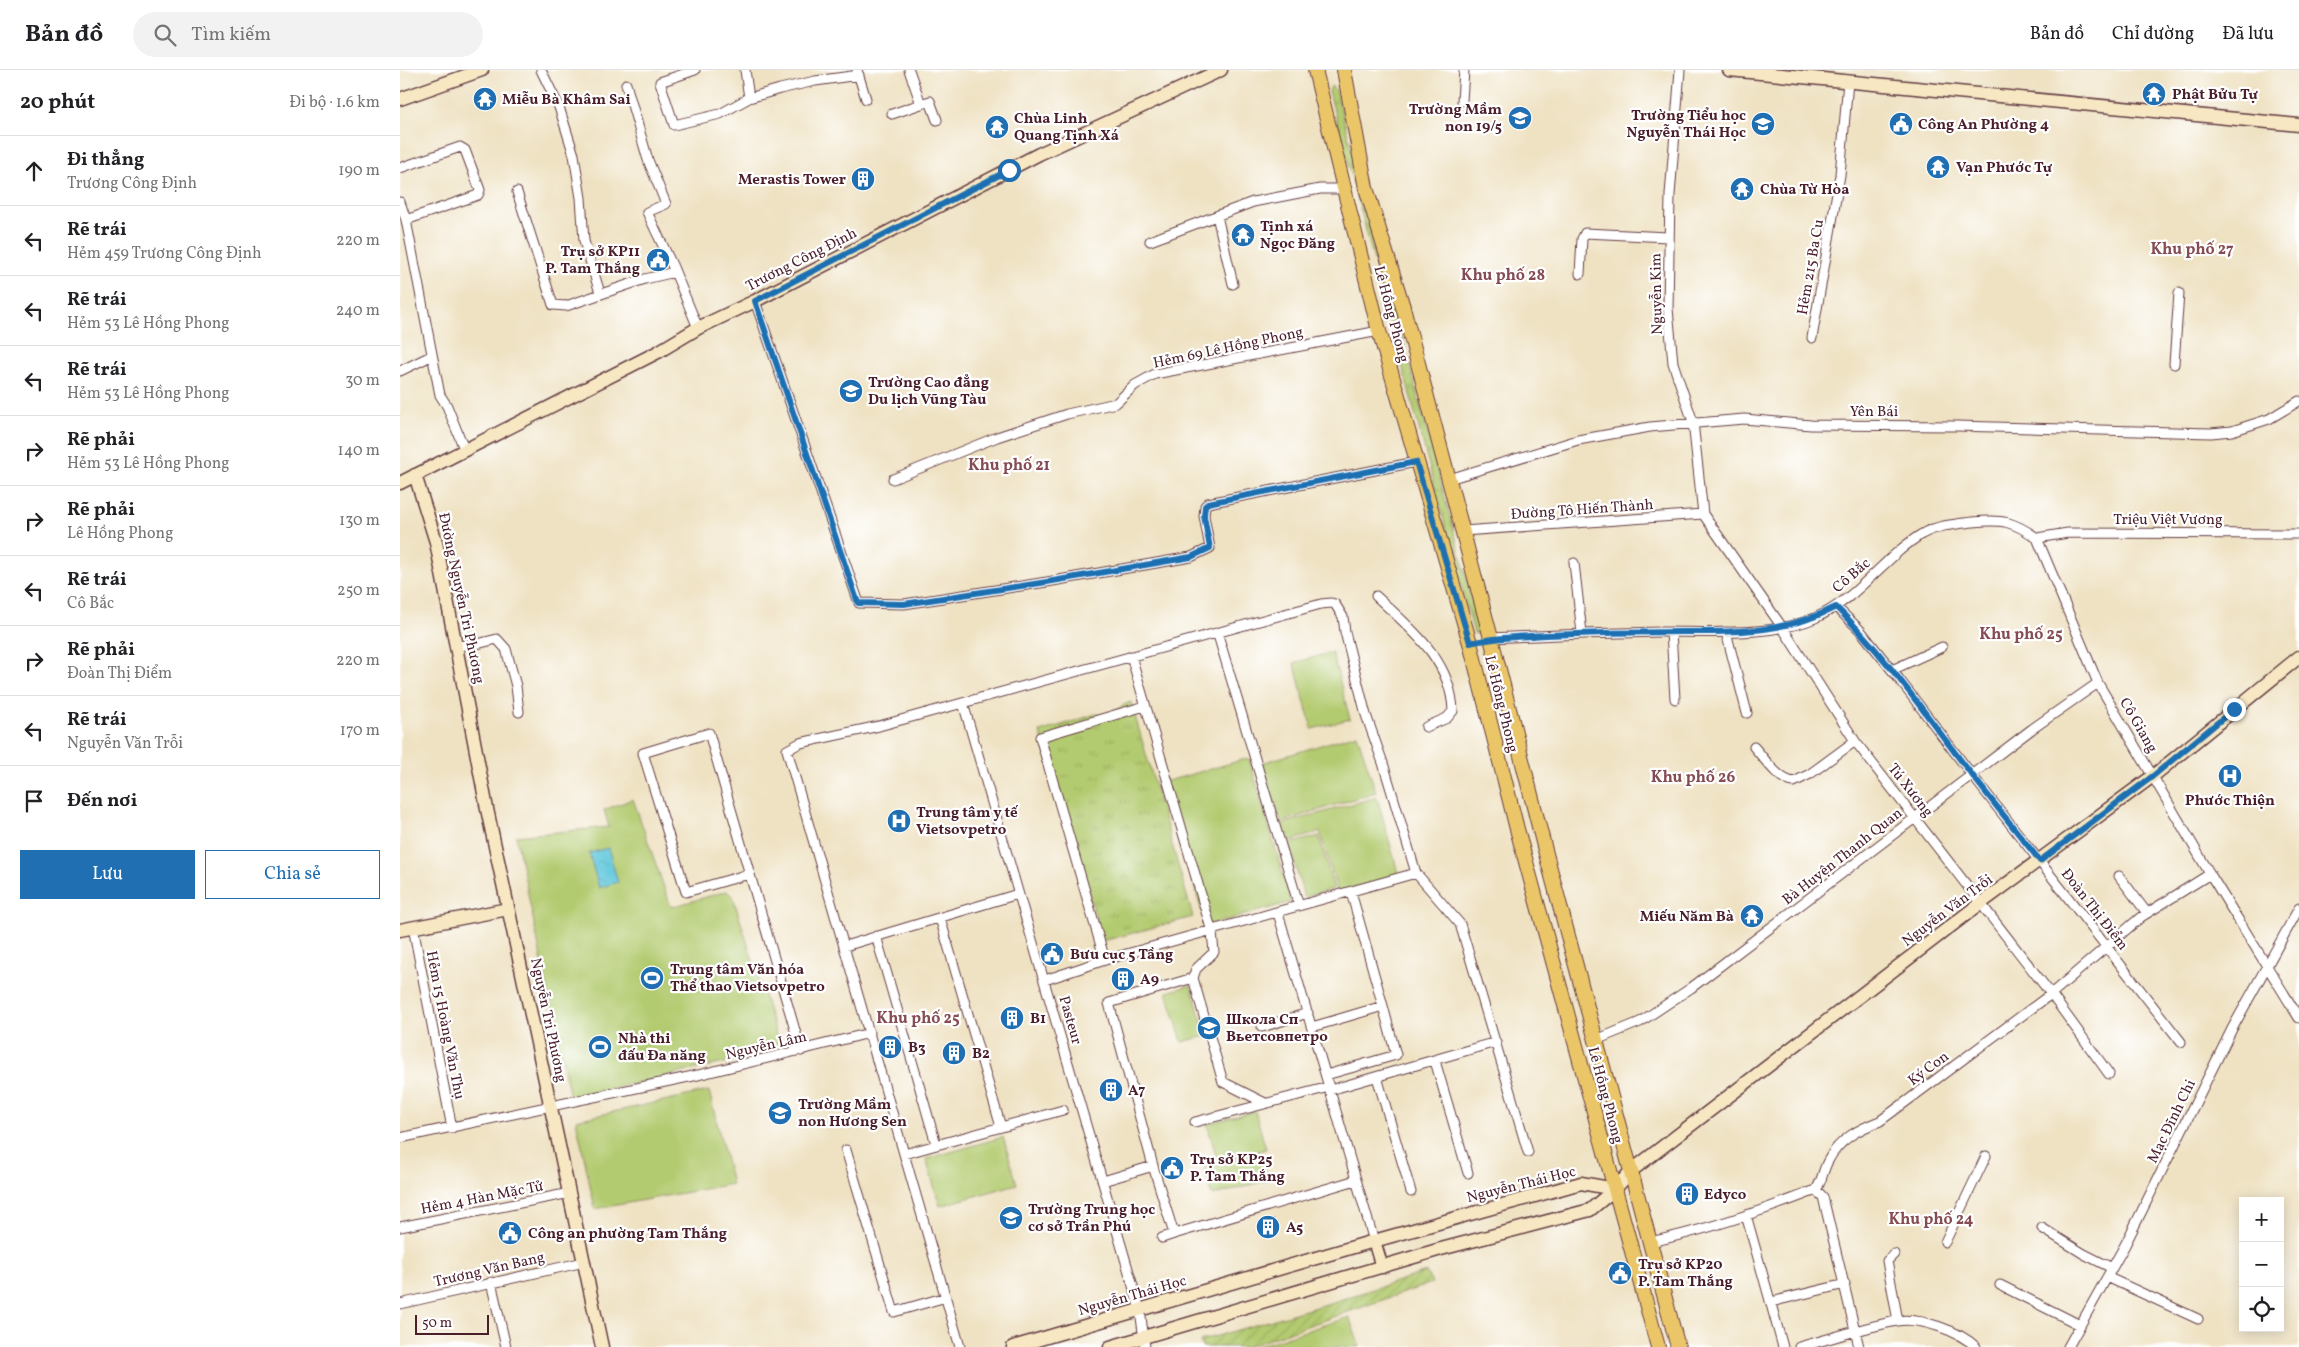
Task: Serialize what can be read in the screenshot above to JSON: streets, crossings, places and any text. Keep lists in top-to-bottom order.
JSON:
{
  "streets": {
    "main road": [
      "Trương Công Định",
      "Lê Hồng Phong",
      "Đường Nguyễn Tri Phương",
      "Nguyễn Văn Trỗi",
      "Nguyễn Tri Phương",
      "Nguyễn Thái Học"
    ],
    "street": [
      "Hẻm 215 Ba Cu",
      "Nguyễn Kim",
      "Hẻm 69 Lê Hồng Phong",
      "Yên Bái",
      "Đường Tô Hiến Thành",
      "Triệu Việt Vương",
      "Cô Bắc",
      "Cô Giang",
      "Tú Xương",
      "Bà Huyện Thanh Quan",
      "Đoàn Thị Điểm",
      "Pasteur",
      "Hẻm 15 Hoàng Văn Thụ",
      "Nguyễn Lâm",
      "Ký Con",
      "Mạc Đĩnh Chi",
      "Hẻm 4 Hàn Mặc Tử",
      "Trương Văn Bang"
    ]
  },
  "crossings": [
    ["Trương Công Định", "Đường Nguyễn Tri Phương"],
    ["Nguyễn Kim", "Yên Bái"],
    ["Nguyễn Kim", "Đường Tô Hiến Thành"],
    ["Nguyễn Kim", "Tú Xương"],
    ["Lê Hồng Phong", "Hẻm 69 Lê Hồng Phong"],
    ["Lê Hồng Phong", "Yên Bái"],
    ["Lê Hồng Phong", "Đường Tô Hiến Thành"],
    ["Lê Hồng Phong", "Cô Bắc"],
    ["Lê Hồng Phong", "Bà Huyện Thanh Quan"],
    ["Lê Hồng Phong", "Nguyễn Văn Trỗi"],
    ["Lê Hồng Phong", "Nguyễn Thái Học"],
    ["Đường Tô Hiến Thành", "Tú Xương"],
    ["Triệu Việt Vương", "Cô Bắc"],
    ["Triệu Việt Vương", "Cô Giang"],
    ["Cô Bắc", "Cô Giang"],
    ["Cô Bắc", "Tú Xương"],
    ["Cô Bắc", "Đoàn Thị Điểm"],
    ["Đường Nguyễn Tri Phương", "Nguyễn Tri Phương"],
    ["Cô Giang", "Bà Huyện Thanh Quan"],
    ["Cô Giang", "Nguyễn Văn Trỗi"],
    ["Cô Giang", "Ký Con"],
    ["Cô Giang", "Mạc Đĩnh Chi"],
    ["Tú Xương", "Bà Huyện Thanh Quan"],
    ["Tú Xương", "Nguyễn Văn Trỗi"],
    ["Tú Xương", "Ký Con"],
    ["Bà Huyện Thanh Quan", "Đoàn Thị Điểm"],
    ["Đoàn Thị Điểm", "Nguyễn Văn Trỗi"],
    ["Đoàn Thị Điểm", "Ký Con"],
    ["Nguyễn Văn Trỗi", "Nguyễn Thái Học"],
    ["Nguyễn Tri Phương", "Nguyễn Lâm"],
    ["Nguyễn Tri Phương", "Hẻm 4 Hàn Mặc Tử"],
    ["Nguyễn Tri Phương", "Trương Văn Bang"],
    ["Pasteur", "Nguyễn Thái Học"],
    ["Hẻm 15 Hoàng Văn Thụ", "Nguyễn Lâm"]
  ],
  "districts": [
    "Khu phố 27",
    "Khu phố 28",
    "Khu phố 21",
    "Khu phố 25",
    "Khu phố 26",
    "Khu phố 25",
    "Khu phố 24"
  ],
  "places": {
    "temple": [
      "Phật Bửu Tự",
      "Miễu Bà Khâm Sai",
      "Chùa Linh Quang Tịnh Xá",
      "Vạn Phước Tự",
      "Chùa Từ Hòa",
      "Tịnh xá Ngọc Đăng",
      "Miếu Năm Bà"
    ],
    "school or university": [
      "Trường Mầm non 19/5",
      "Trường Tiểu học Nguyễn Thái Học",
      "Trường Cao đẳng Du lịch Vũng Tàu",
      "Школа Сп Вьетсовпетро",
      "Trường Mầm non Hương Sen",
      "Trường Trung học cơ sở Trần Phú"
    ],
    "public building": [
      "Công An Phường 4",
      "Trụ sở KP11 P. Tam Thắng",
      "Bưu cục 5 Tầng",
      "Trụ sở KP25 P. Tam Thắng",
      "Công an phường Tam Thắng",
      "Trụ sở KP20 P. Tam Thắng"
    ],
    "building": [
      "Merastis Tower",
      "A9",
      "B1",
      "B3",
      "B2",
      "A7",
      "Edyco",
      "A5"
    ],
    "hospital": ["Phước Thiện", "Trung tâm y tế Vietsovpetro"],
    "sports": ["Trung tâm Văn hóa Thể thao Vietsovpetro", "Nhà thi đấu Đa năng"]
  },
  "scale_bar": "50 m",
  "page": {
    "header": "Bản đồ",
    "search": "Tìm kiếm",
    "nav": ["Bản đồ", "Chỉ đường", "Đã lưu"],
    "heading": ["20 phút", "Đi bộ · 1.6 km"],
    "list": [
      ["Đi thẳng", "Trương Công Định", "190 m"],
      ["Rẽ trái", "Hẻm 459 Trương Công Định", "220 m"],
      ["Rẽ trái", "Hẻm 53 Lê Hồng Phong", "240 m"],
      ["Rẽ trái", "Hẻm 53 Lê Hồng Phong", "30 m"],
      ["Rẽ phải", "Hẻm 53 Lê Hồng Phong", "140 m"],
      ["Rẽ phải", "Lê Hồng Phong", "130 m"],
      ["Rẽ trái", "Cô Bắc", "250 m"],
      ["Rẽ phải", "Đoàn Thị Điểm", "220 m"],
      ["Rẽ trái", "Nguyễn Văn Trỗi", "170 m"],
      "Đến nơi"
    ],
    "buttons": ["Lưu", "Chia sẻ"],
    "map_buttons": ["+", "−"],
    "scale": "50 m"
  }
}
